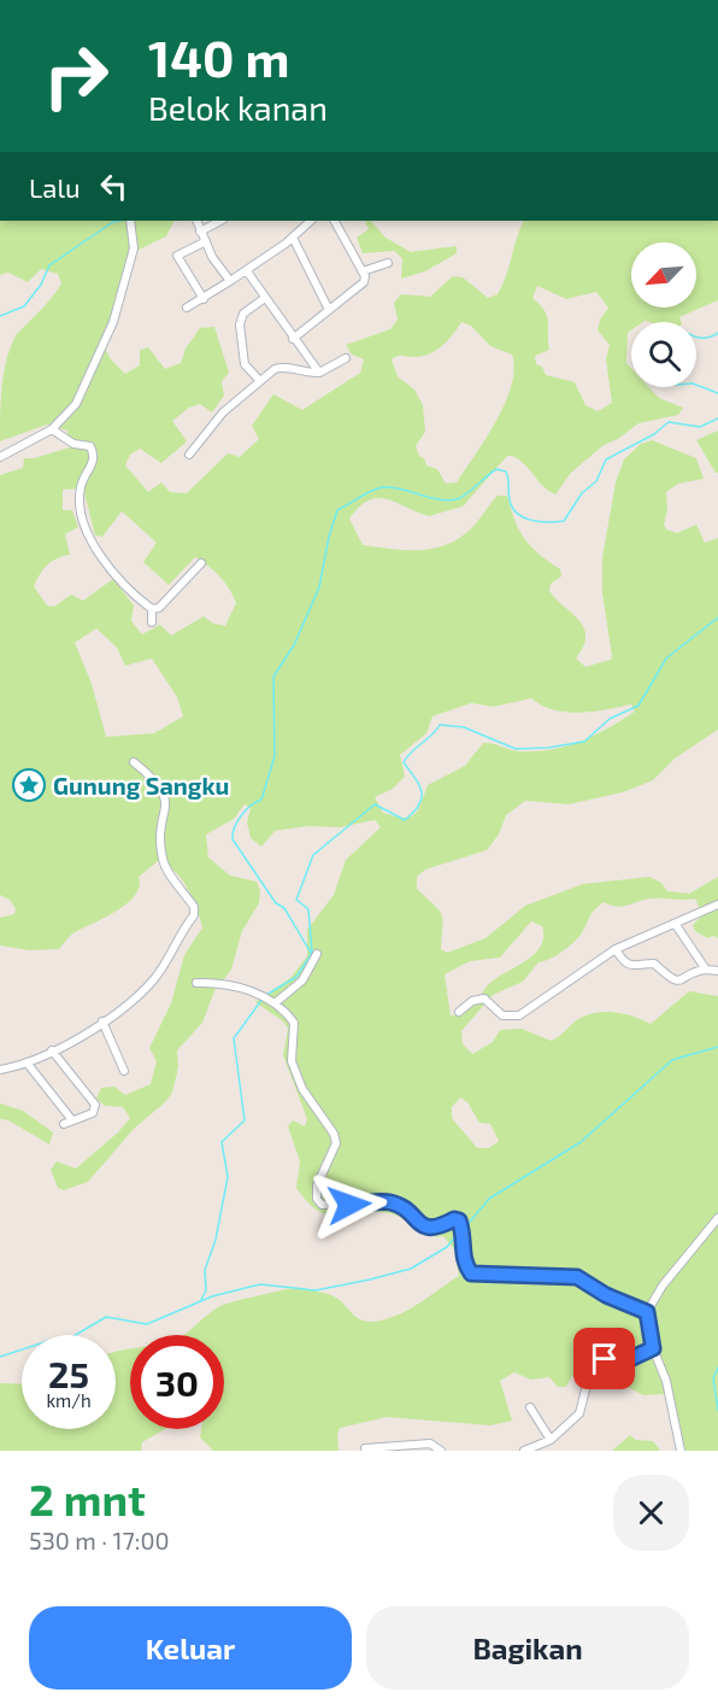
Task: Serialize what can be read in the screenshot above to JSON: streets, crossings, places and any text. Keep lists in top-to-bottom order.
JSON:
{
  "places": {
    "place": ["Gunung Sangku"]
  },
  "north": "bottom left",
  "page": {
    "turn": ["140 m", "Belok kanan"],
    "then": "Lalu",
    "speed": "25 km/h",
    "limit": "30",
    "heading": ["2 mnt", "530 m · 17:00"],
    "buttons": ["Keluar", "Bagikan"]
  }
}
